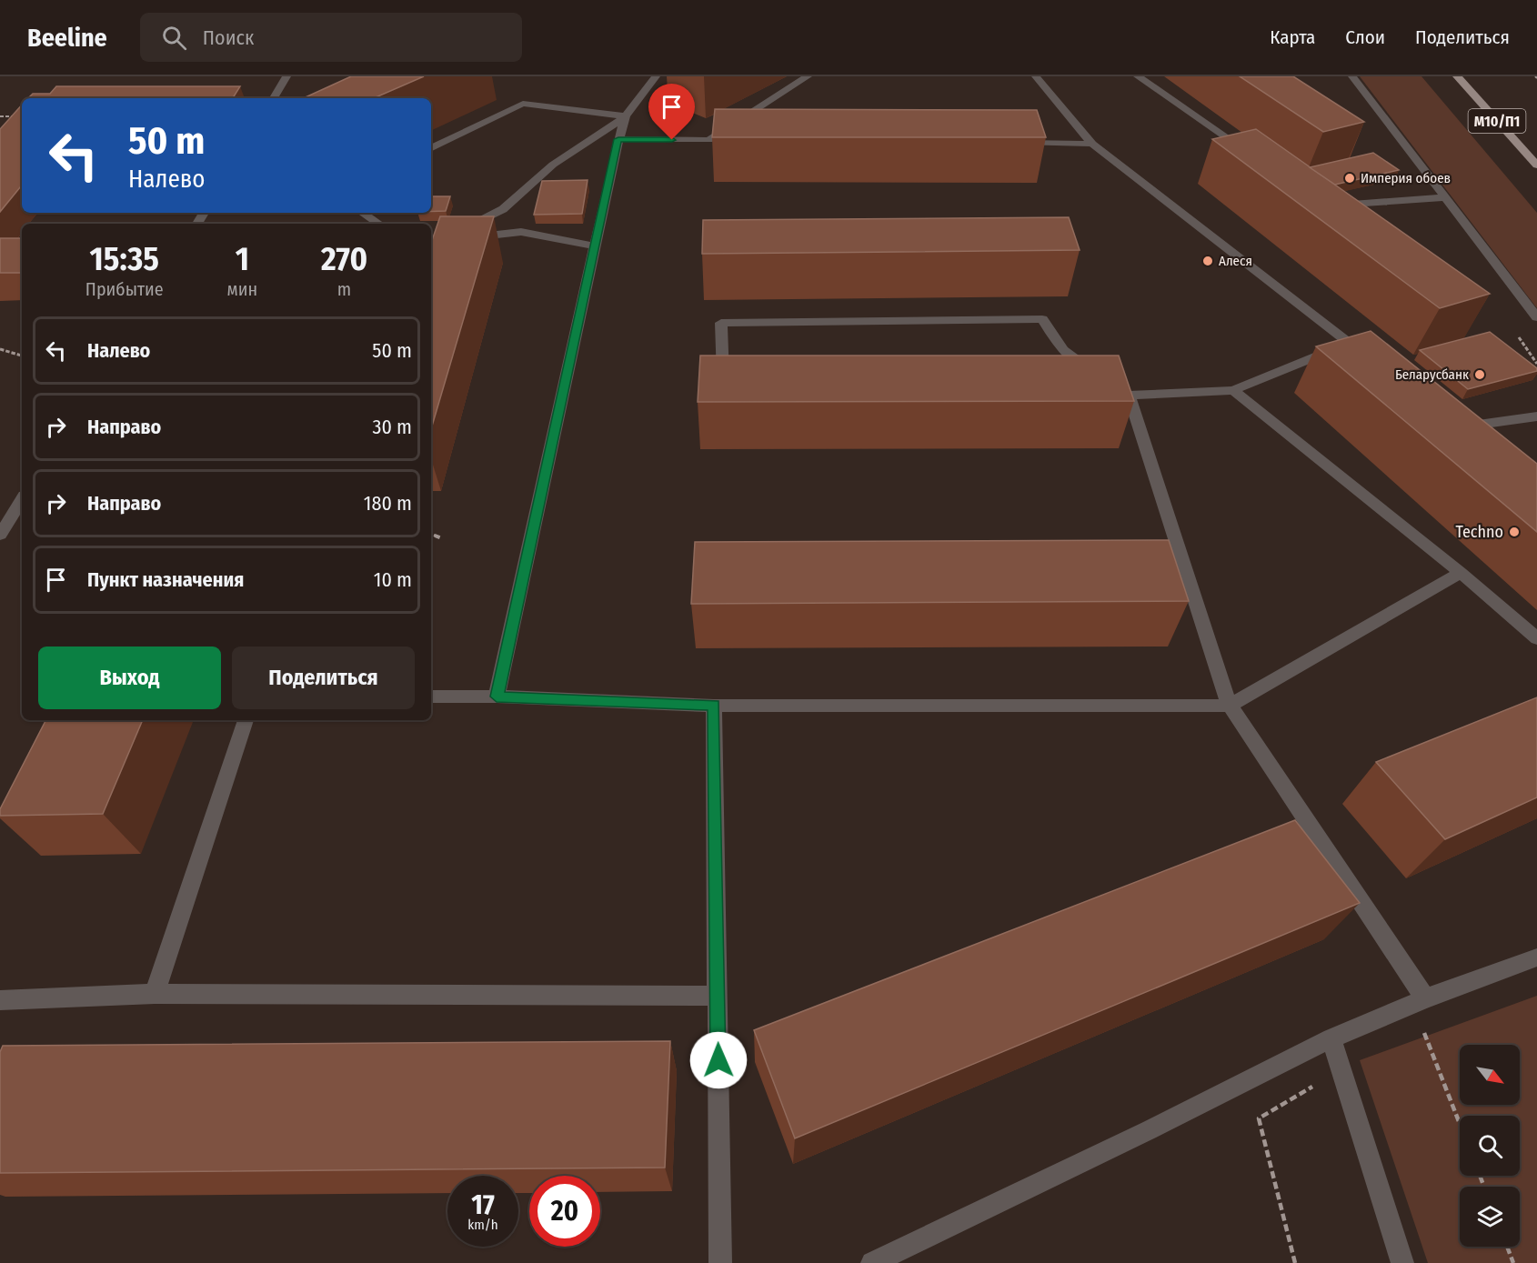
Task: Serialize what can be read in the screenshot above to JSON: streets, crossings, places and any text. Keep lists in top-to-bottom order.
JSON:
{
  "streets": {
    "main road": ["М10/П1"]
  },
  "places": [
    "Империя обоев",
    "Алеся",
    "Беларусбанк",
    "Techno"
  ],
  "north": "bottom right",
  "page": {
    "header": "Beeline",
    "search": "Поиск",
    "nav": ["Карта", "Слои", "Поделиться"],
    "turn": ["50 m", "Налево"],
    "eta": [
      "15:35",
      "Прибытие",
      "1",
      "мин",
      "270",
      "m"
    ],
    "list": [
      {
        "name": "Налево",
        "value": "50 m"
      },
      {
        "name": "Направо",
        "value": "30 m"
      },
      {
        "name": "Направо",
        "value": "180 m"
      },
      {
        "name": "Пункт назначения",
        "value": "10 m"
      }
    ],
    "buttons": ["Выход", "Поделиться"],
    "speed": "17 km/h",
    "limit": "20"
  }
}
